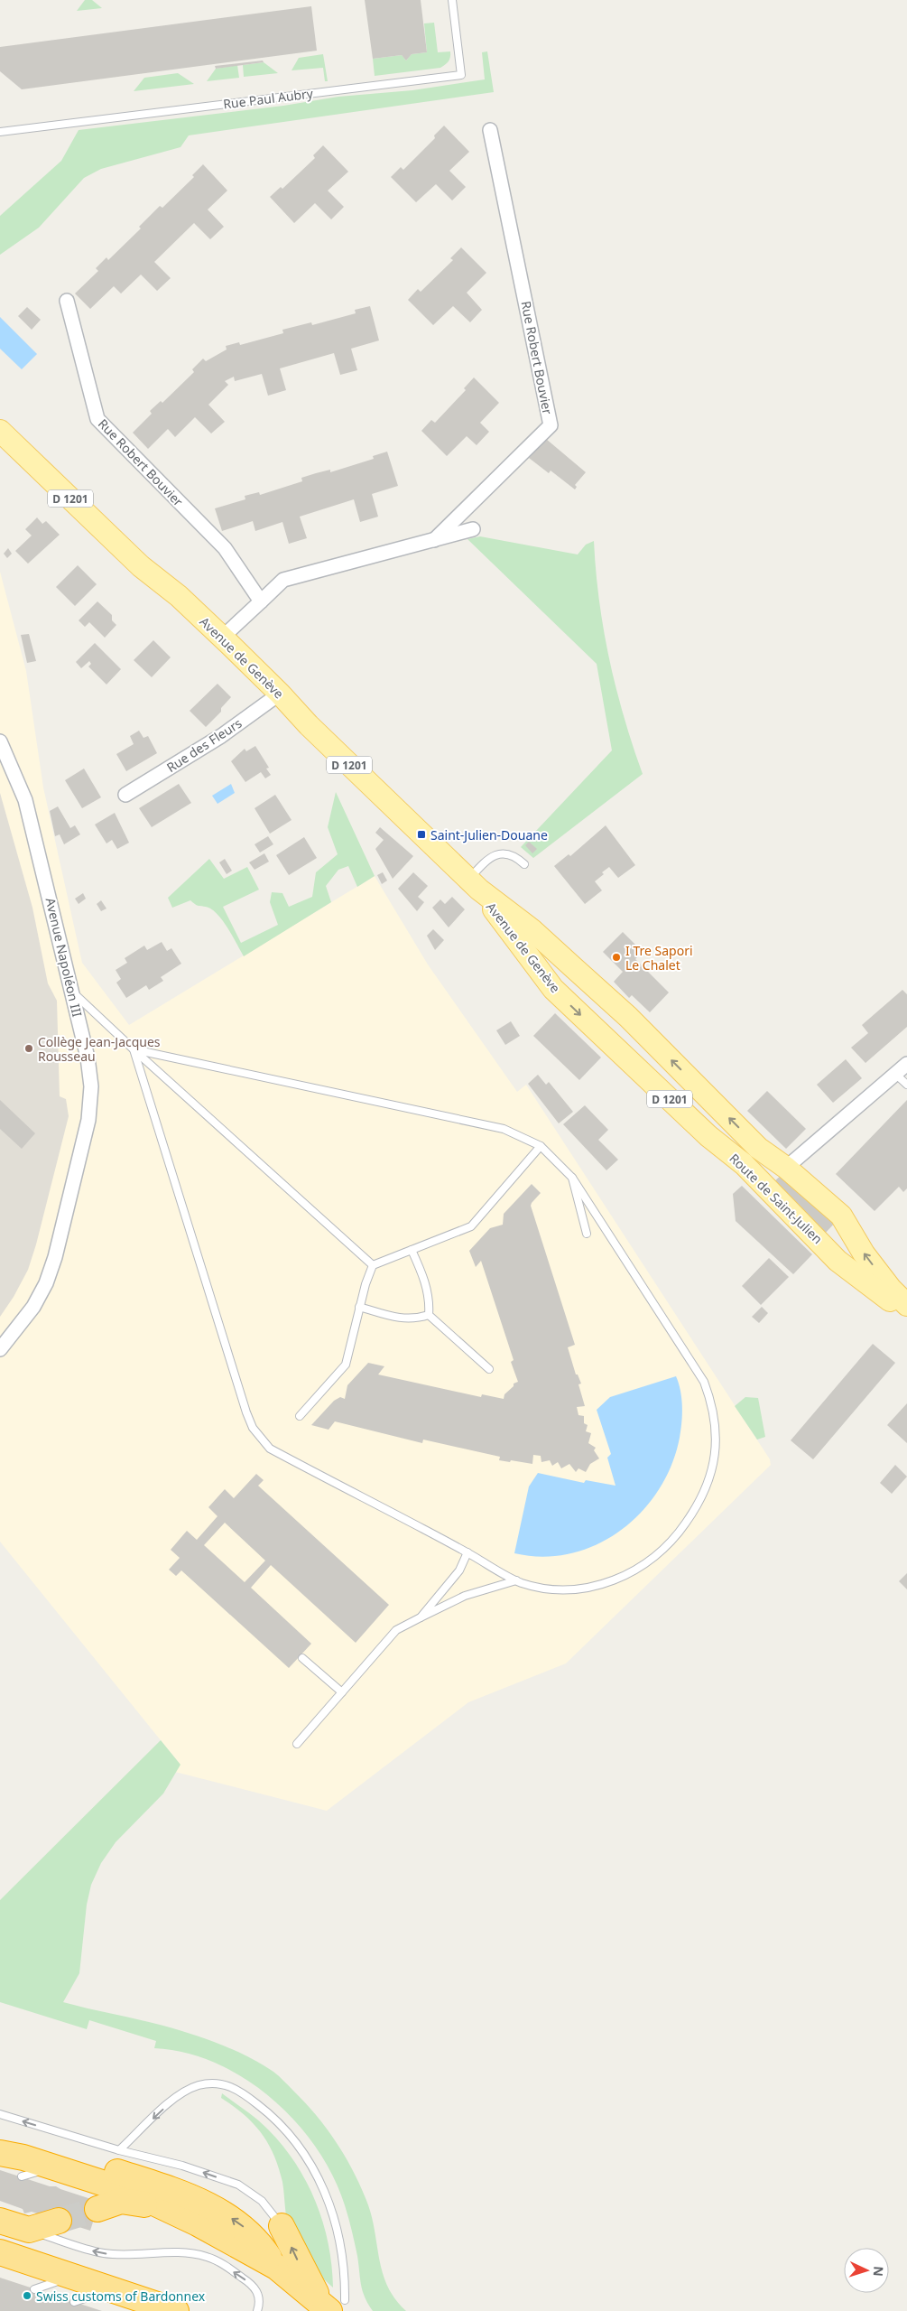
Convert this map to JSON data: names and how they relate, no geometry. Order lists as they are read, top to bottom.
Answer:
{
  "streets": {
    "main road": ["D 1201", "Avenue de Genève", "Route de Saint-Julien"],
    "street": ["Rue Robert Bouvier", "Rue des Fleurs", "Avenue Napoléon III"],
    "lane": ["Rue Paul Aubry"]
  },
  "crossings": [
    ["Rue Robert Bouvier", "Avenue de Genève"],
    ["Avenue de Genève", "Rue des Fleurs"],
    ["Avenue de Genève", "Route de Saint-Julien"]
  ],
  "places": {
    "transit": ["Saint-Julien-Douane"],
    "other": ["I Tre Sapori Le Chalet", "Collège Jean-Jacques Rousseau", "Swiss customs of Bardonnex"]
  },
  "north": "right"
}
